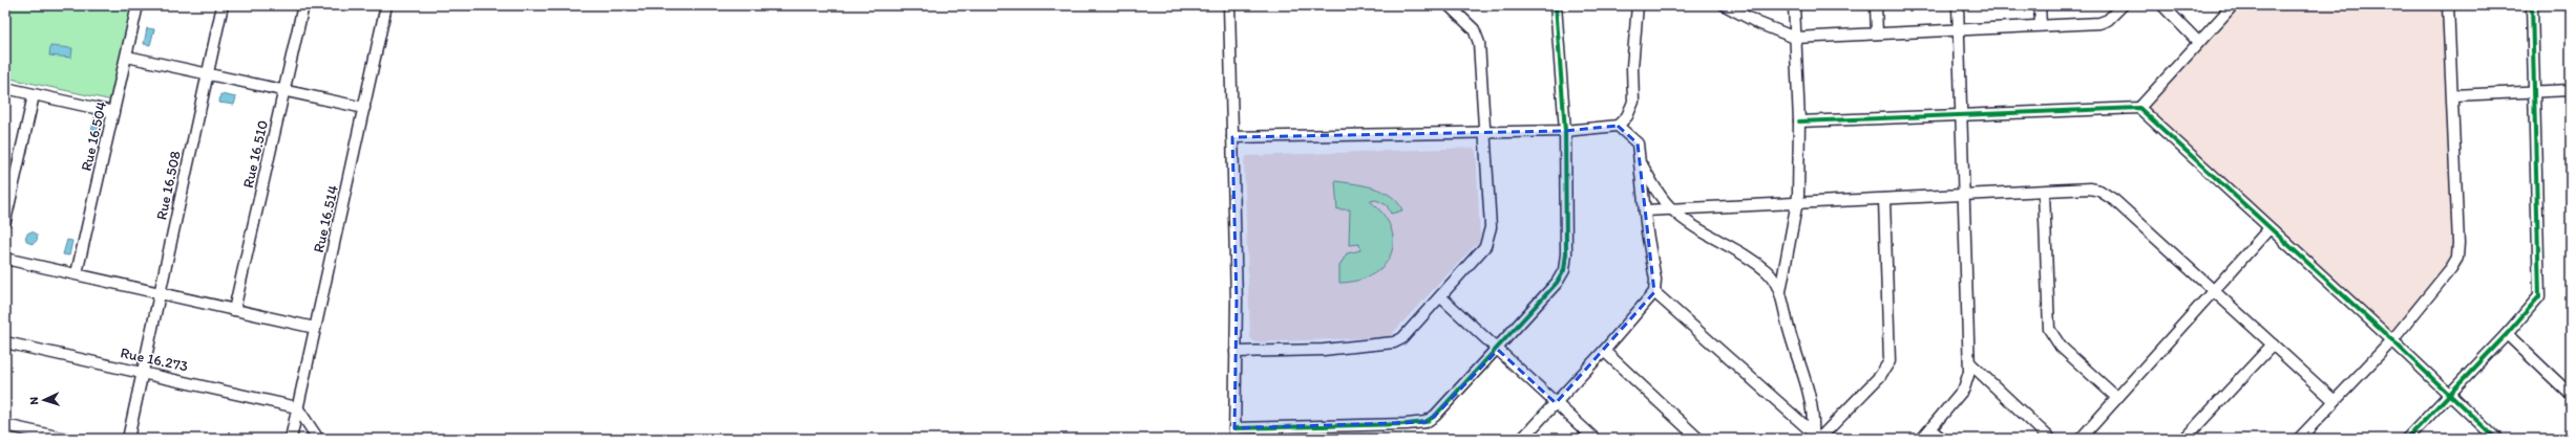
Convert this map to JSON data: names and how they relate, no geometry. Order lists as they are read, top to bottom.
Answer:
{
  "streets": {
    "street": [
      "Rue 16.504",
      "Rue 16.510",
      "Rue 16.508",
      "Rue 16.514",
      "Rue 16.273"
    ]
  },
  "crossings": [
    ["Rue 16.508", "Rue 16.273"],
    ["Rue 16.514", "Rue 16.273"]
  ],
  "north": "left"
}
